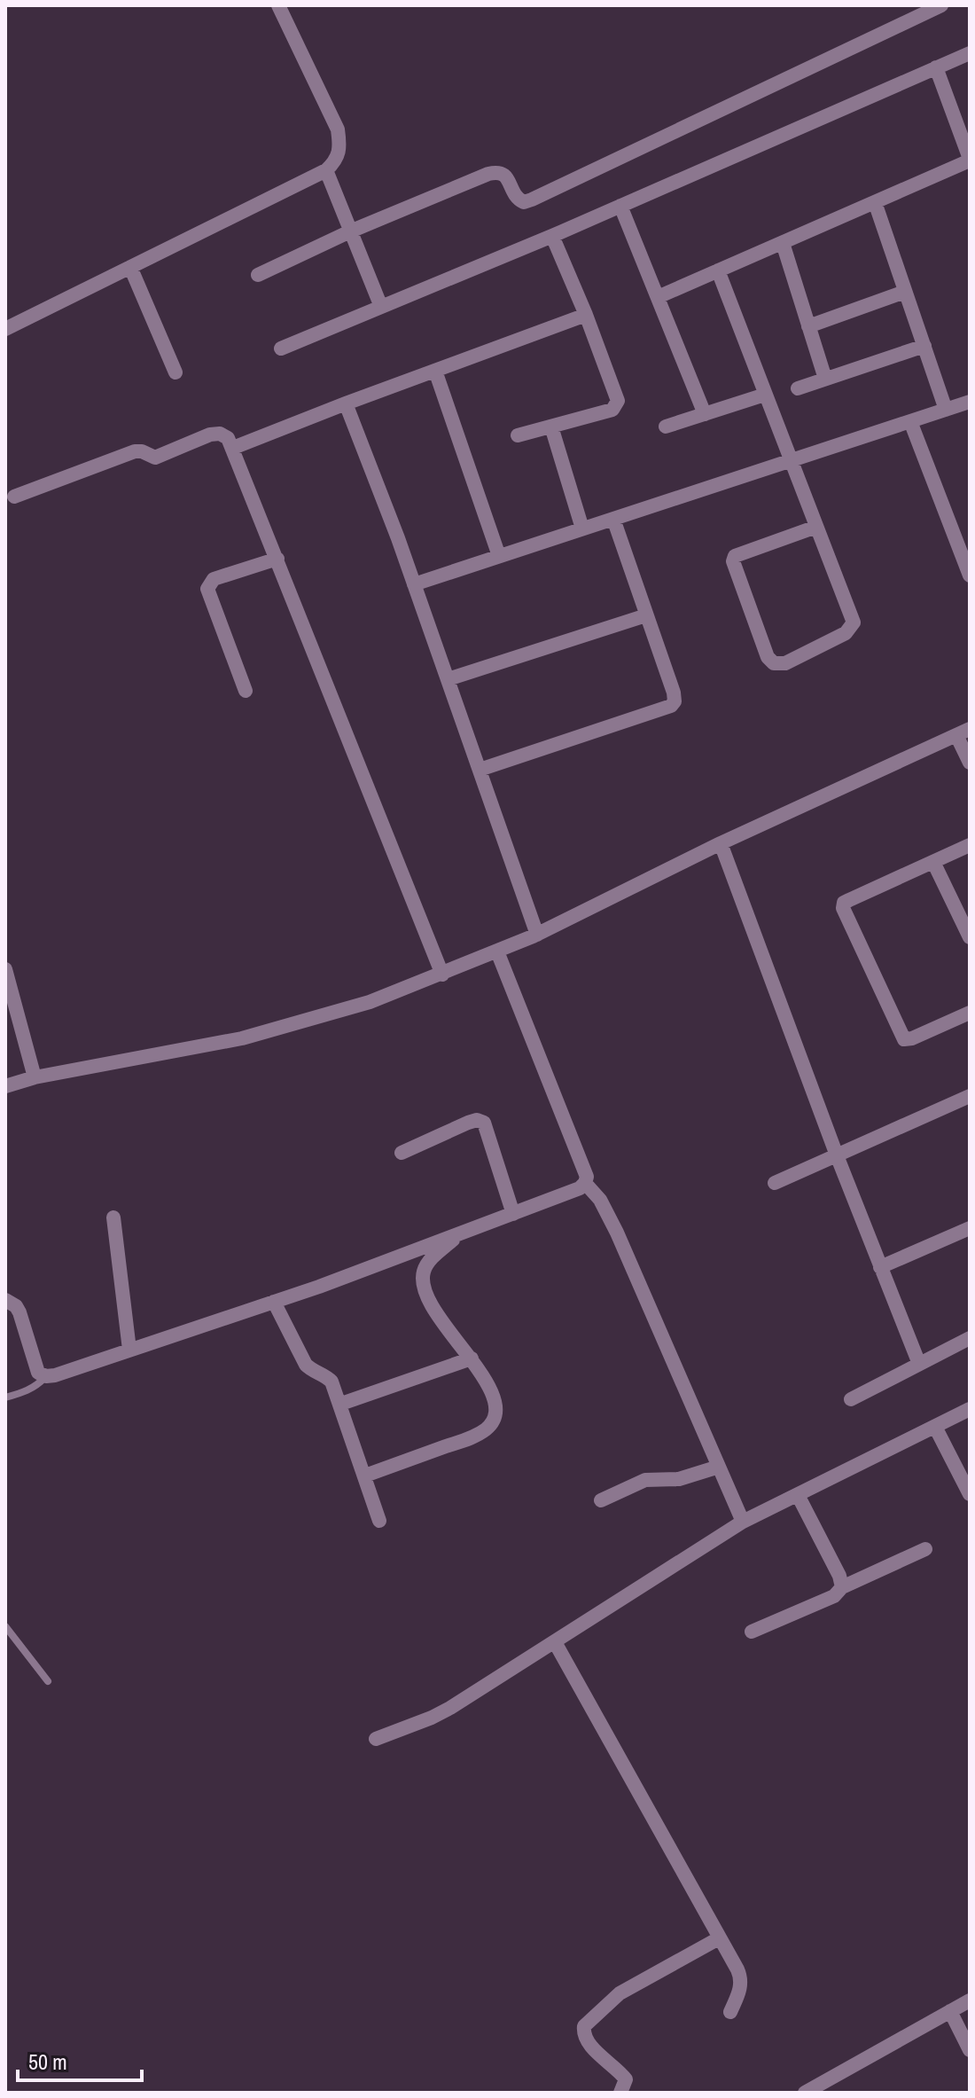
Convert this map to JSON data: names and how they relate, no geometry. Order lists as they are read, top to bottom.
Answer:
{
  "scale_bar": "50 m"
}
